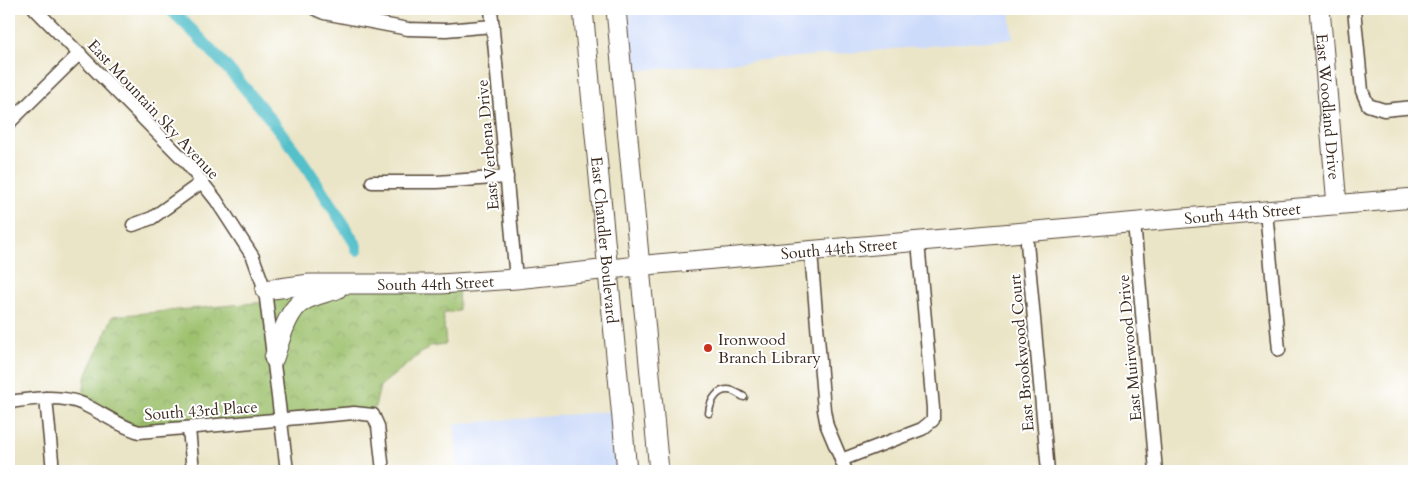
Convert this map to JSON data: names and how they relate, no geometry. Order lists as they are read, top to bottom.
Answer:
{
  "streets": {
    "street": [
      "East Woodland Drive",
      "East Mountain Sky Avenue",
      "East Verbena Drive",
      "South 44th Street",
      "East Chandler Boulevard",
      "East Muirwood Drive",
      "East Brookwood Court",
      "South 43rd Place"
    ]
  },
  "crossings": [
    ["East Woodland Drive", "South 44th Street"],
    ["East Mountain Sky Avenue", "South 44th Street"],
    ["East Mountain Sky Avenue", "South 43rd Place"],
    ["East Verbena Drive", "South 44th Street"],
    ["South 44th Street", "East Chandler Boulevard"],
    ["South 44th Street", "East Muirwood Drive"],
    ["South 44th Street", "East Brookwood Court"]
  ],
  "places": ["Ironwood Branch Library"]
}
